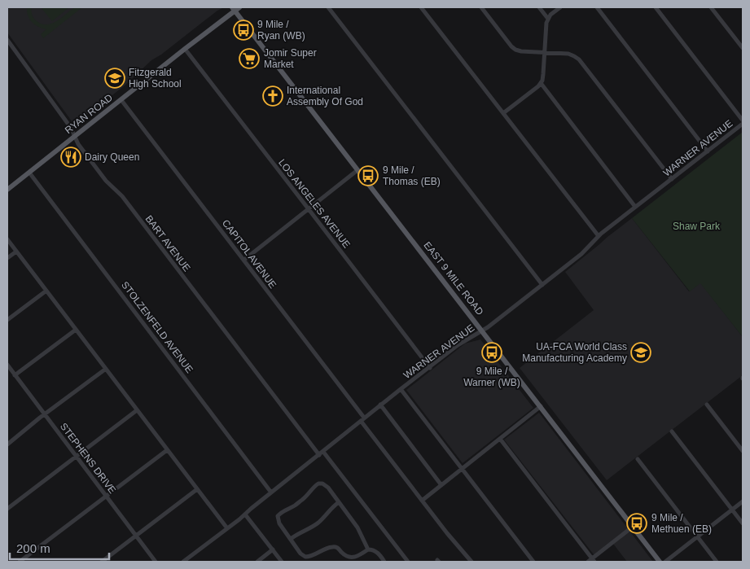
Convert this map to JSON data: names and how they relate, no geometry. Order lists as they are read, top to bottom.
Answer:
{
  "streets": {
    "main road": ["RYAN ROAD", "EAST 9 MILE ROAD"],
    "street": [
      "WARNER AVENUE",
      "LOS ANGELES AVENUE",
      "BART AVENUE",
      "CAPITOL AVENUE",
      "STOLZENFELD AVENUE",
      "STEPHENS DRIVE"
    ]
  },
  "crossings": [
    ["RYAN ROAD", "LOS ANGELES AVENUE"],
    ["RYAN ROAD", "BART AVENUE"],
    ["RYAN ROAD", "CAPITOL AVENUE"],
    ["RYAN ROAD", "EAST 9 MILE ROAD"],
    ["RYAN ROAD", "STOLZENFELD AVENUE"],
    ["WARNER AVENUE", "LOS ANGELES AVENUE"],
    ["WARNER AVENUE", "BART AVENUE"],
    ["WARNER AVENUE", "CAPITOL AVENUE"],
    ["WARNER AVENUE", "EAST 9 MILE ROAD"],
    ["WARNER AVENUE", "STOLZENFELD AVENUE"]
  ],
  "parks": ["Shaw Park"],
  "places": {
    "bus stop": [
      "9 Mile / Ryan (WB)",
      "9 Mile / Thomas (EB)",
      "9 Mile / Warner (WB)",
      "9 Mile / Methuen (EB)"
    ],
    "supermarket": ["Jomir Super Market"],
    "school or university": ["Fitzgerald High School", "UA-FCA World Class Manufacturing Academy"],
    "church": ["International Assembly Of God"],
    "restaurant": ["Dairy Queen"]
  },
  "scale_bar": "200 m"
}
